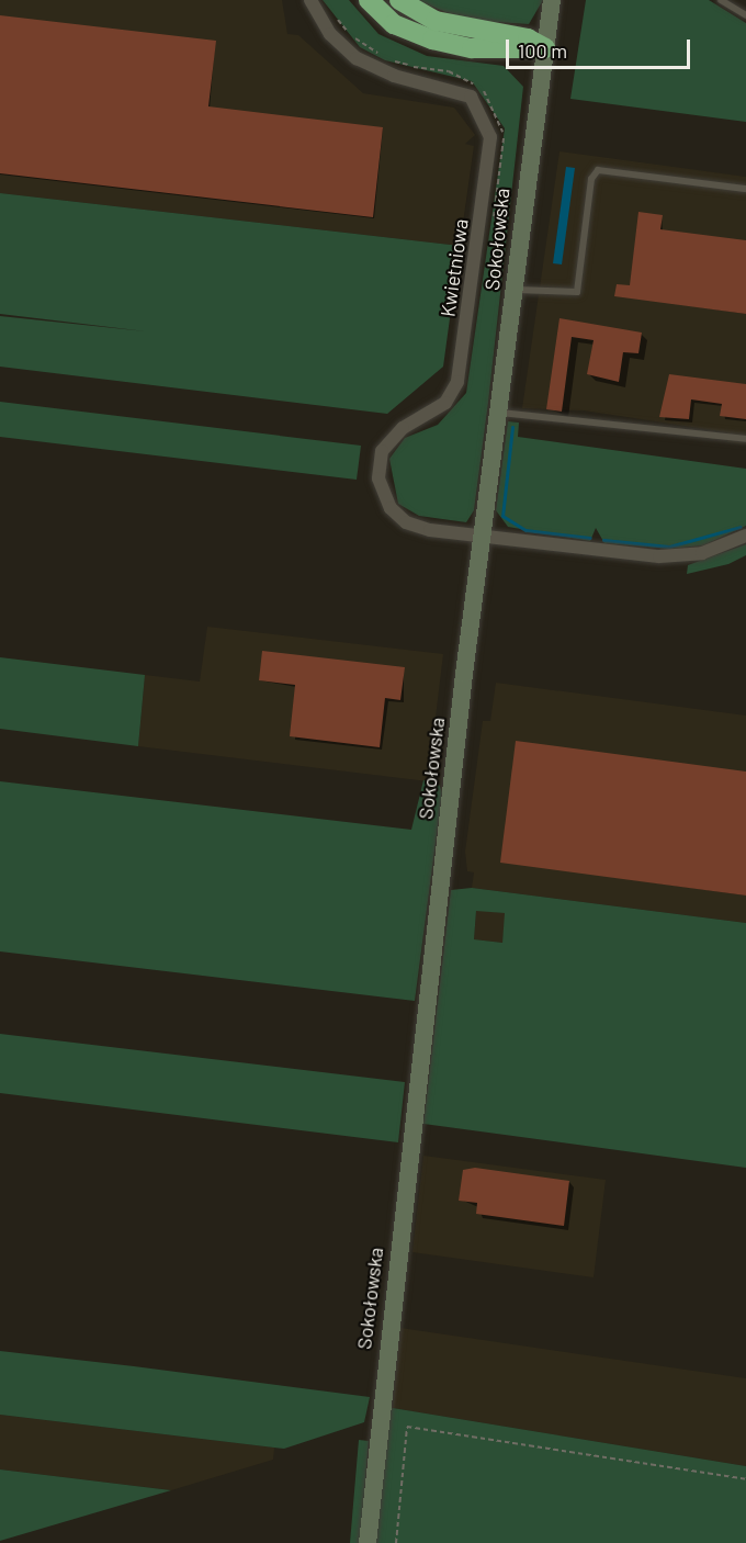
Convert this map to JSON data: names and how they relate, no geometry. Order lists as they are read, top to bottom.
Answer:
{
  "streets": {
    "street": ["Sokołowska", "Kwietniowa"]
  },
  "crossings": [
    ["Sokołowska", "Kwietniowa"]
  ],
  "scale_bar": "100 m"
}
